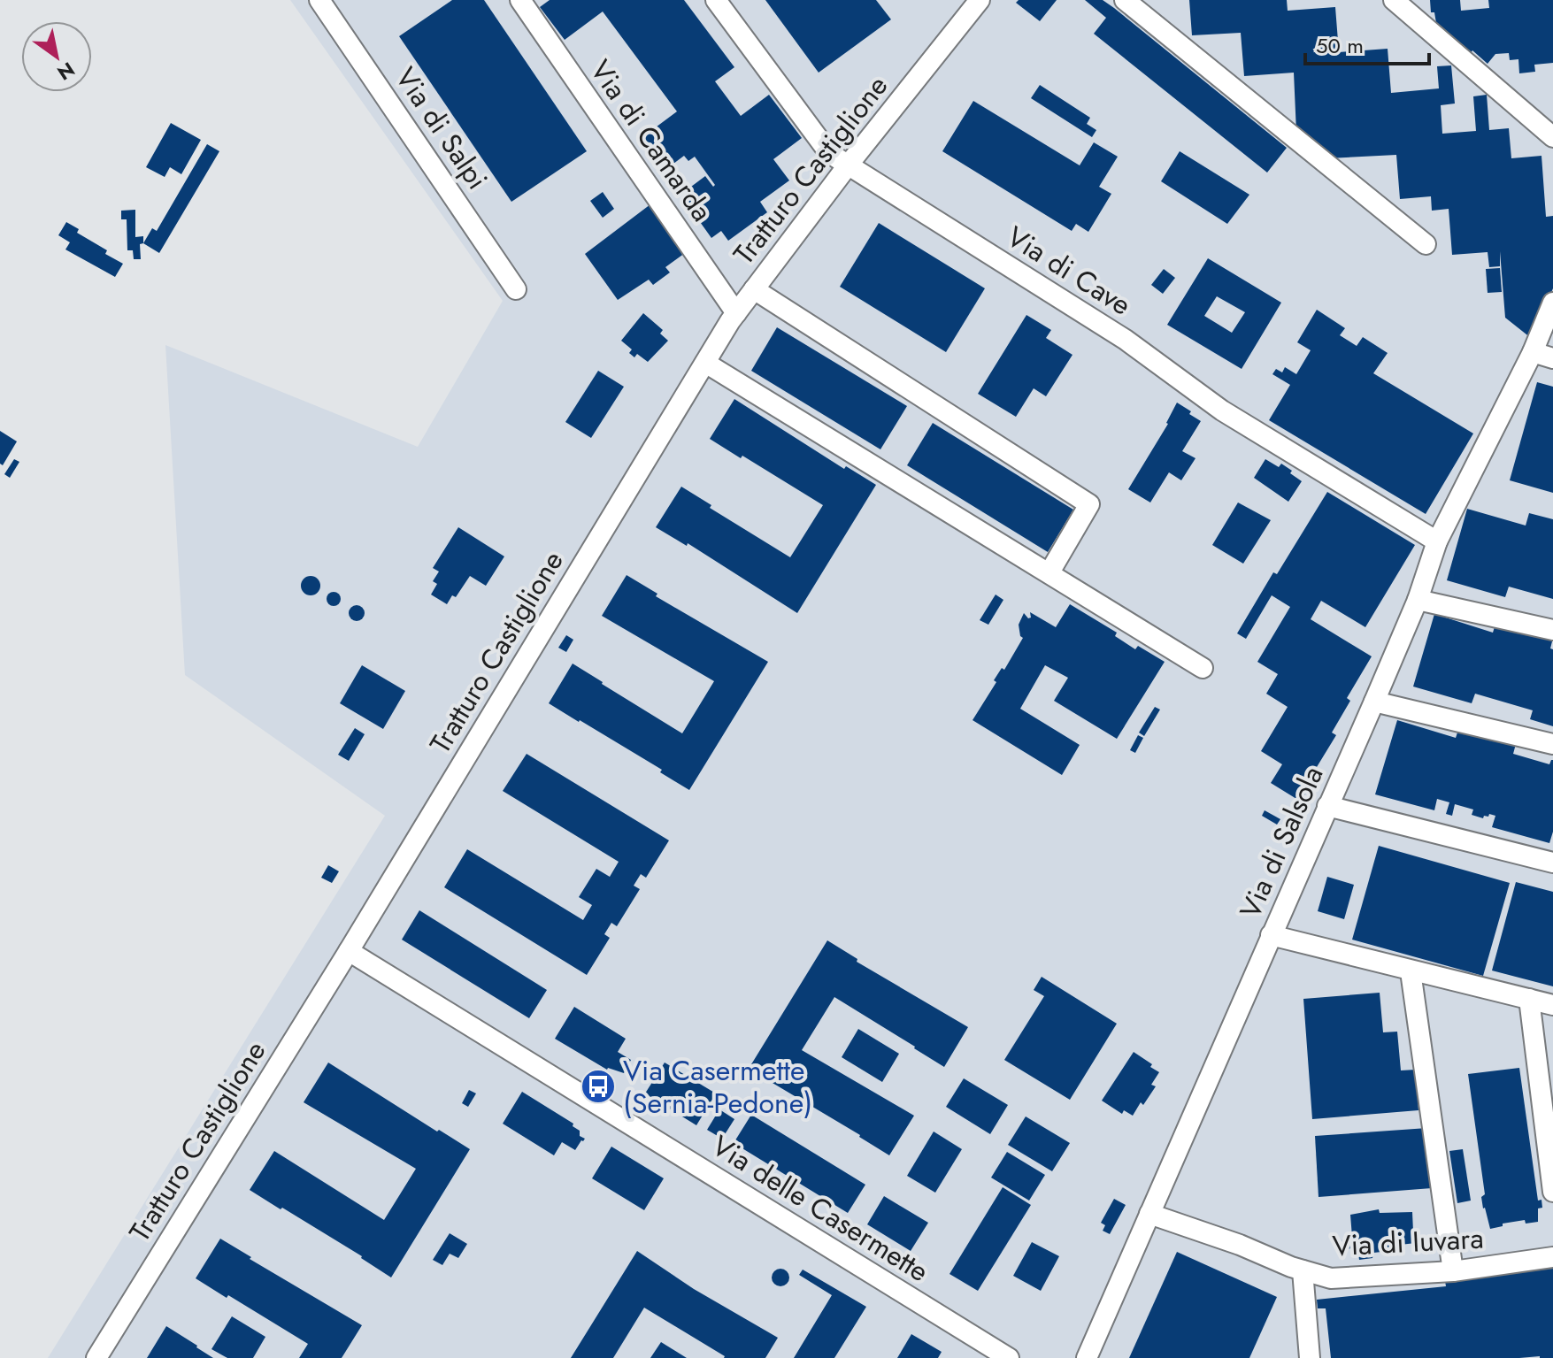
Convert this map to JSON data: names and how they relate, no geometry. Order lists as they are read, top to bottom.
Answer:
{
  "streets": {
    "street": [
      "Via di Salpi",
      "Via di Camarda",
      "Tratturo Castiglione",
      "Via di Cave",
      "Via di Salsola",
      "Via delle Casermette",
      "Via di Iuvara"
    ]
  },
  "crossings": [
    ["Via di Camarda", "Tratturo Castiglione"],
    ["Tratturo Castiglione", "Via di Cave"],
    ["Tratturo Castiglione", "Via delle Casermette"],
    ["Via di Cave", "Via di Salsola"],
    ["Via di Salsola", "Via di Iuvara"]
  ],
  "places": {
    "bus stop": ["Via Casermette (Sernia-Pedone)"]
  },
  "scale_bar": "50 m",
  "north": "bottom right"
}
